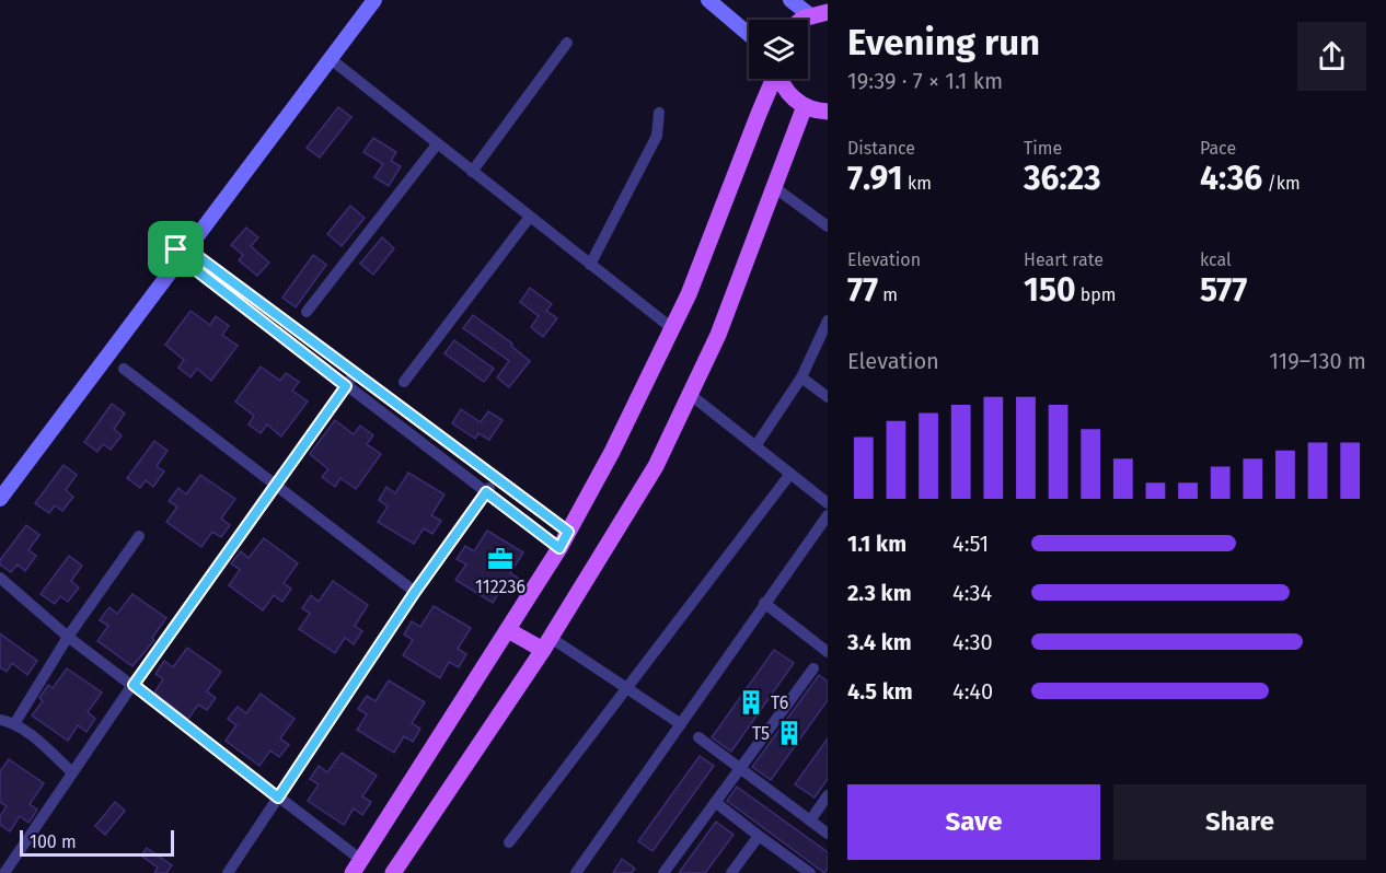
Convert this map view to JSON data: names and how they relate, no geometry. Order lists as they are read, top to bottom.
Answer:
{
  "places": {
    "office": ["112236"],
    "building": ["T6", "T5"]
  },
  "scale_bar": "100 m",
  "page": {
    "heading": ["Evening run", "19:39 · 7 × 1.1 km"],
    "stats": [
      ["Distance", "7.91 km"],
      ["Time", "36:23"],
      ["Pace", "4:36 /km"],
      ["Elevation", "77 m"],
      ["Heart rate", "150 bpm"],
      ["kcal", "577"]
    ],
    "chart": ["Elevation", "119–130 m"],
    "list": [
      {
        "name": "1.1 km",
        "note": "4:51"
      },
      {
        "name": "2.3 km",
        "note": "4:34"
      },
      {
        "name": "3.4 km",
        "note": "4:30"
      },
      {
        "name": "4.5 km",
        "note": "4:40"
      }
    ],
    "buttons": ["Save", "Share"],
    "scale": "100 m"
  }
}
